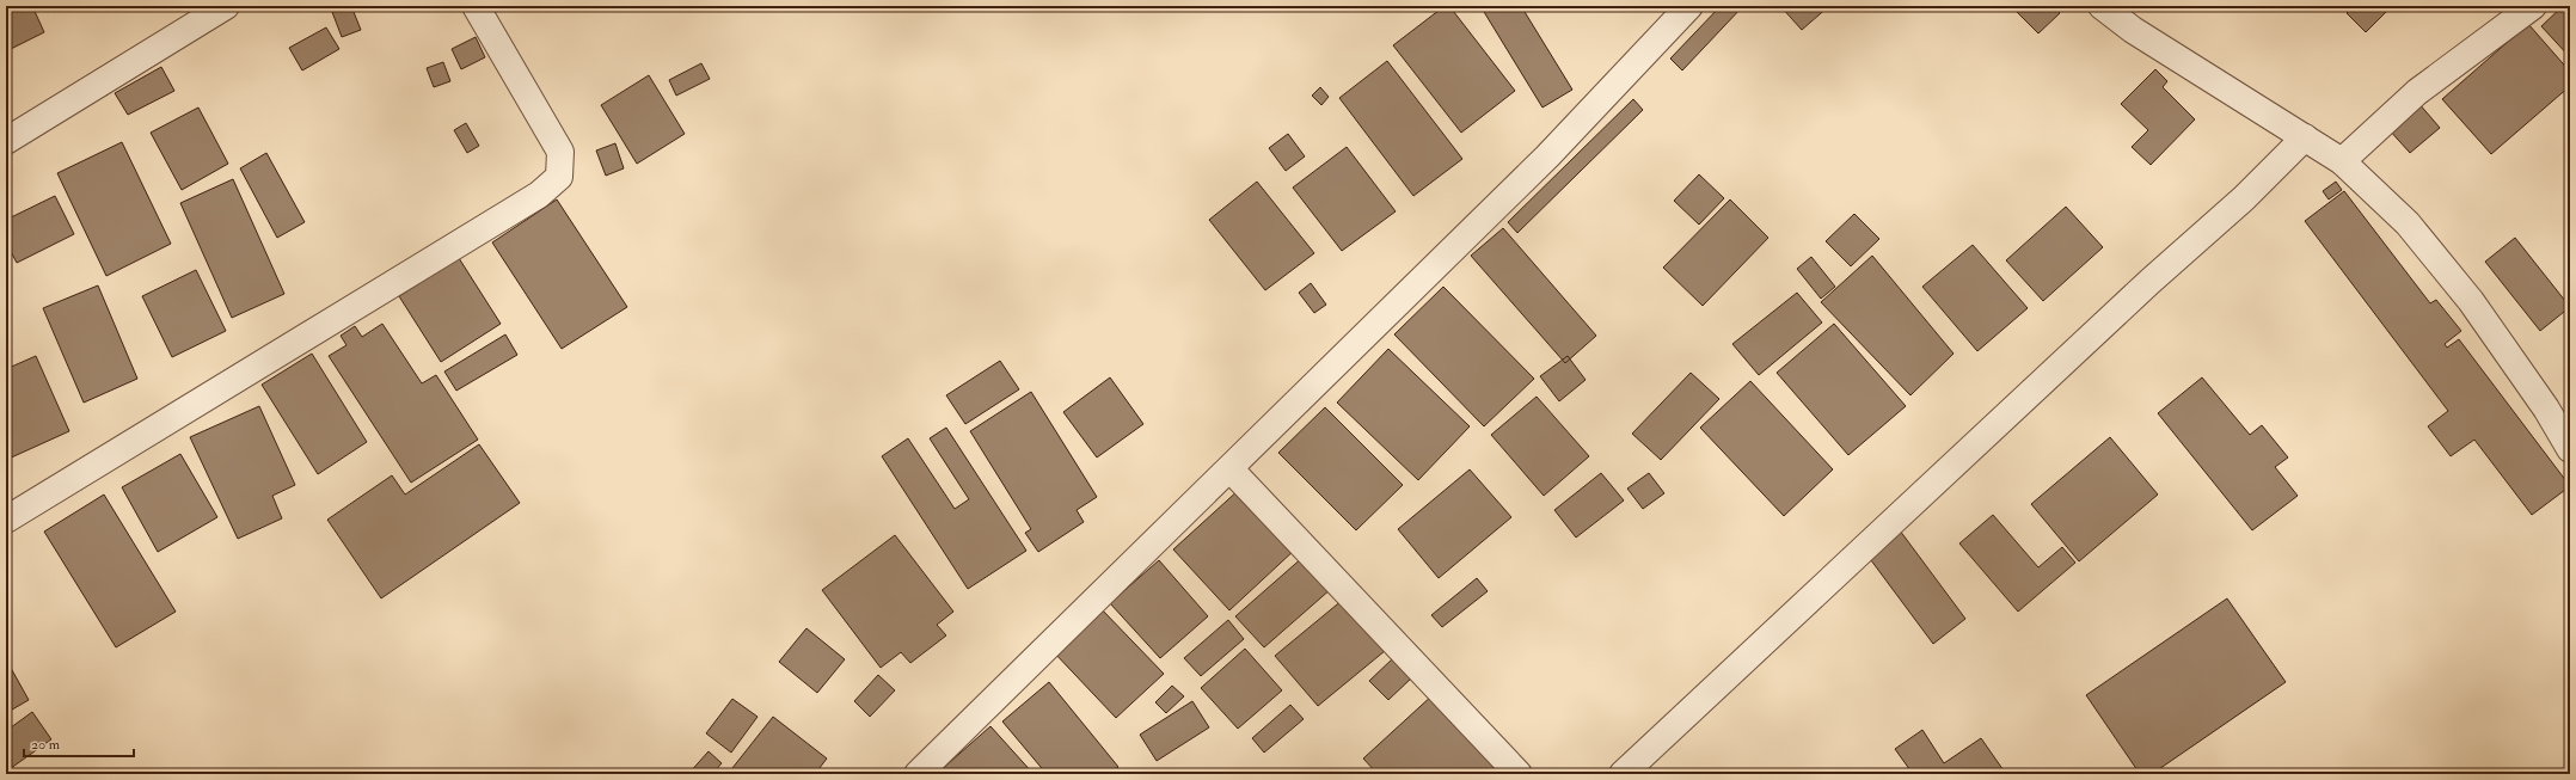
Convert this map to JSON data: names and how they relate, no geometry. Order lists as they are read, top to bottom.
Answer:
{
  "scale_bar": "20 m"
}
